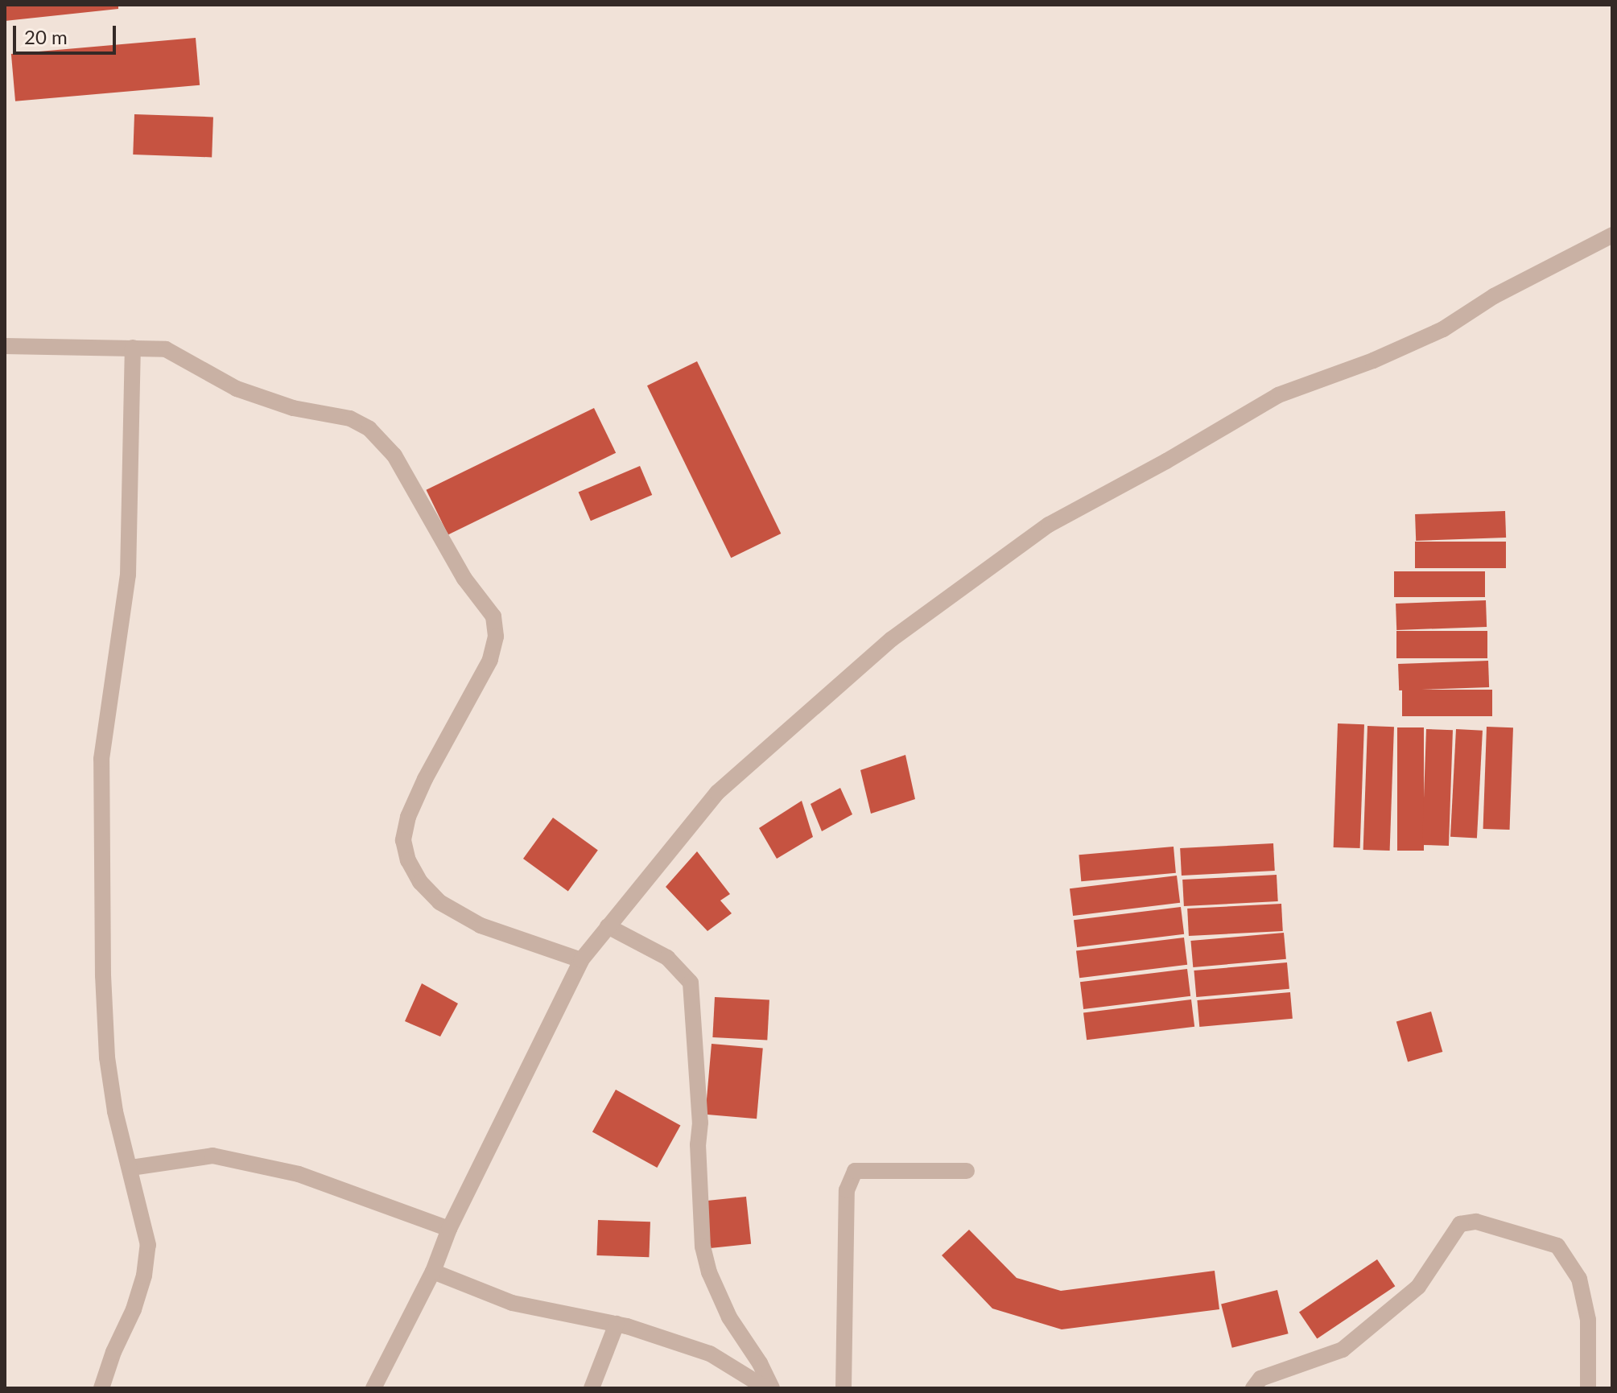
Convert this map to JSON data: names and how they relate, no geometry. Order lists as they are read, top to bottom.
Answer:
{
  "scale_bar": "20 m"
}
